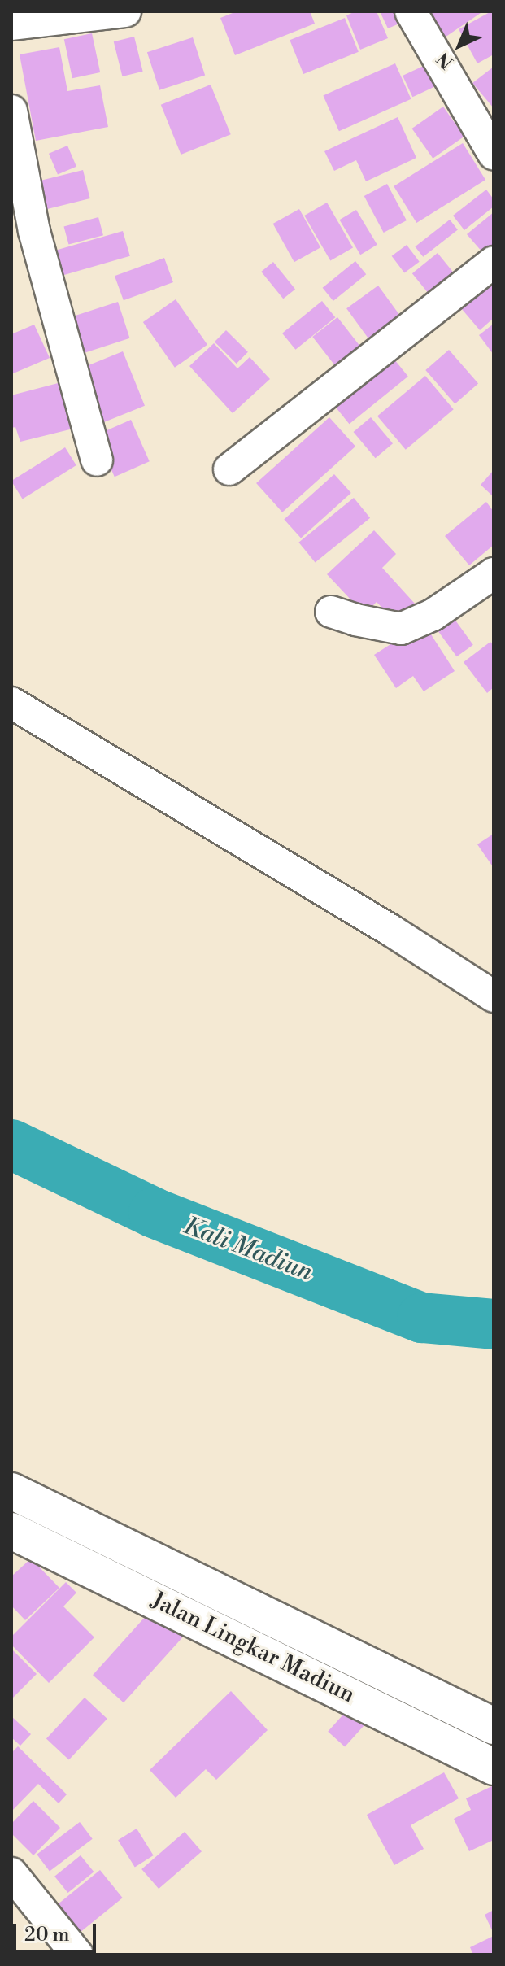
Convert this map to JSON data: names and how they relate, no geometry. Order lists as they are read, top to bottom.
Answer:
{
  "streets": {
    "main road": ["Jalan Lingkar Madiun"]
  },
  "water": ["Kali Madiun"],
  "scale_bar": "20 m",
  "north": "bottom left"
}
